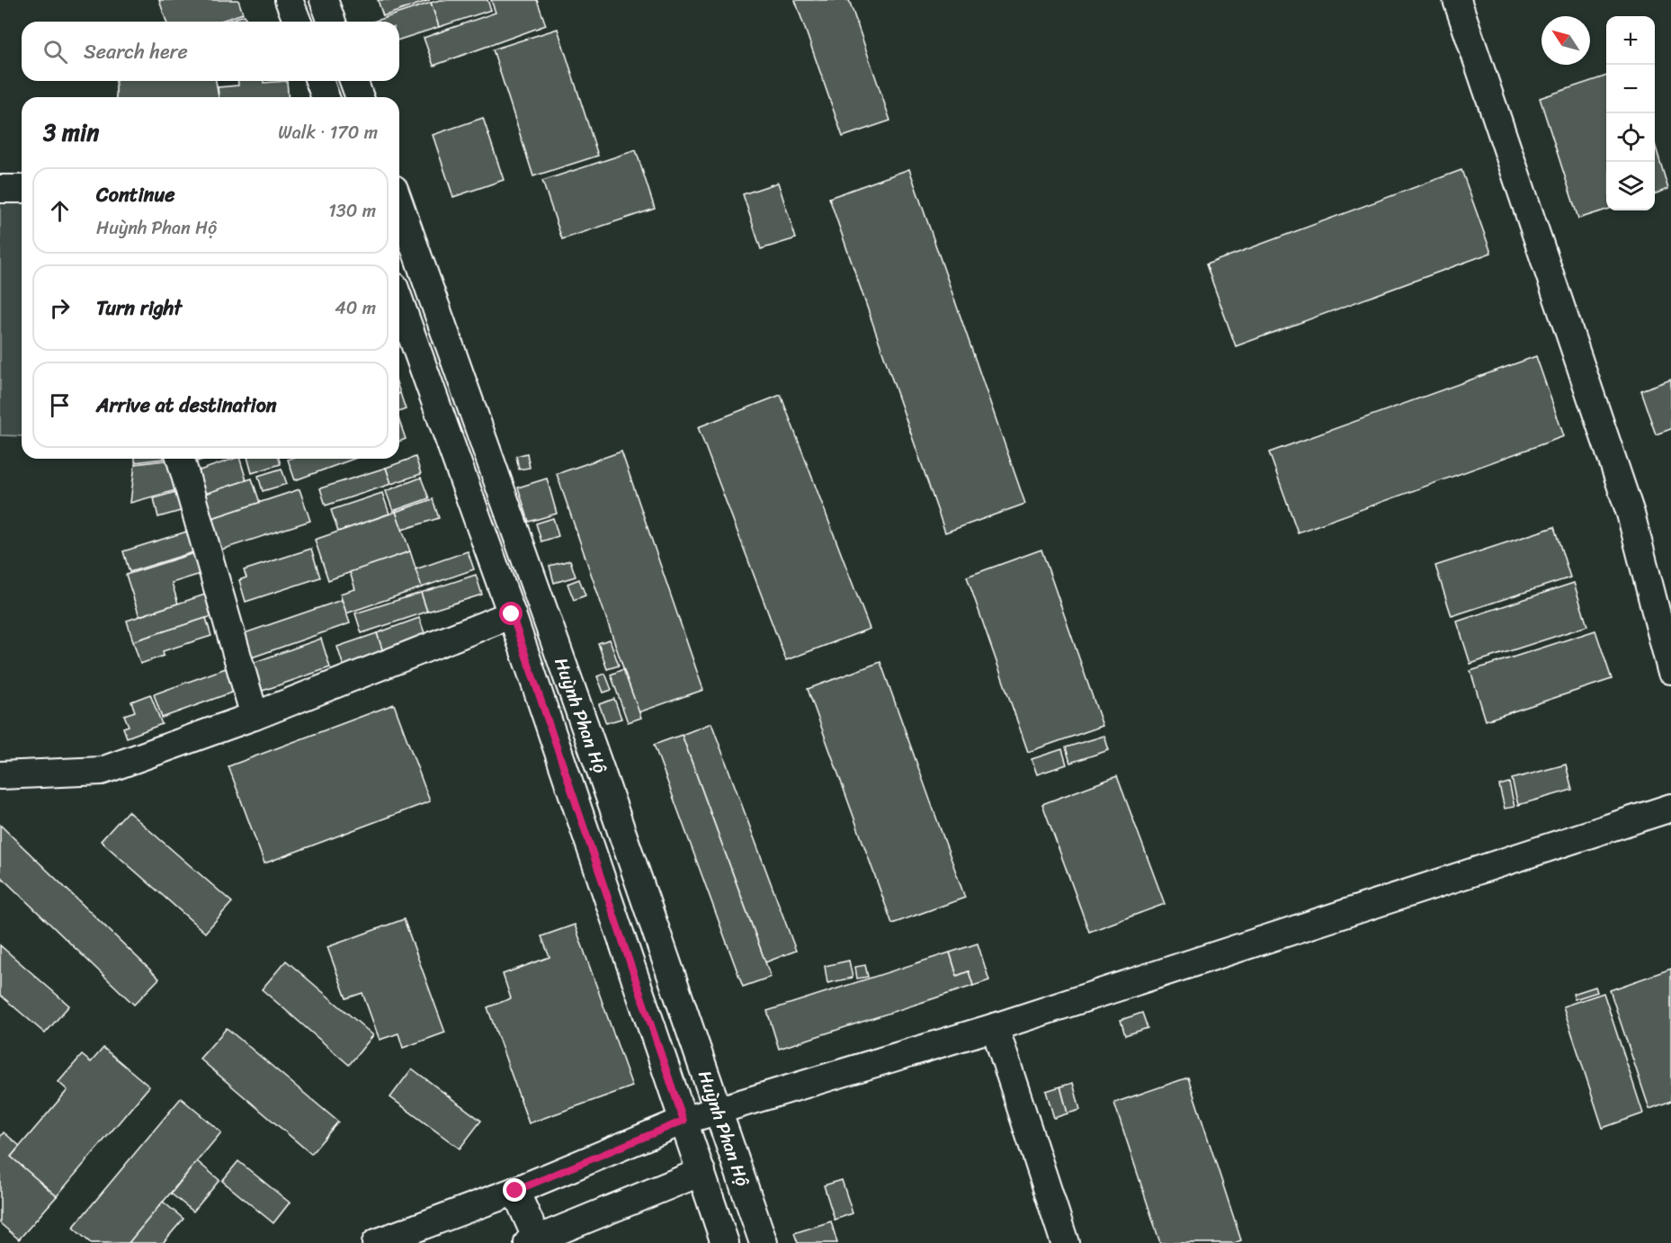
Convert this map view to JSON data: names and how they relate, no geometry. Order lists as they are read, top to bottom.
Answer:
{
  "streets": {
    "street": ["Huỳnh Phan Hộ"]
  },
  "north": "top left",
  "page": {
    "map_buttons": ["+", "−"],
    "search": "Search here",
    "heading": ["3 min", "Walk · 170 m"],
    "list": [
      ["Continue", "Huỳnh Phan Hộ", "130 m"],
      ["Turn right", "40 m"],
      "Arrive at destination"
    ]
  }
}
